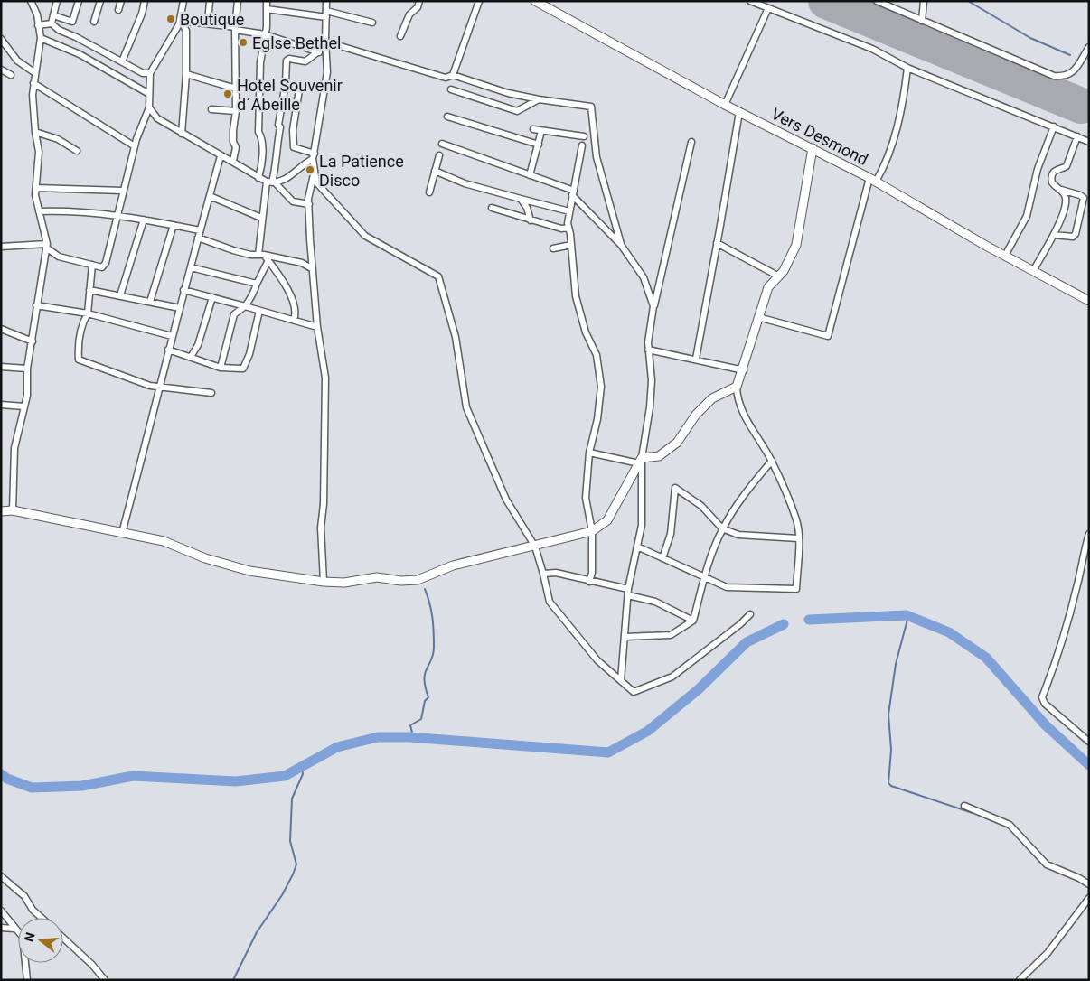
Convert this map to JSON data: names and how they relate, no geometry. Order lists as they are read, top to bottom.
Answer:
{
  "streets": {
    "street": ["Vers Desmond"]
  },
  "places": [
    "Boutique",
    "Eglse Bethel",
    "Hotel Souvenir d´Abeille",
    "La Patience Disco"
  ],
  "north": "left"
}
